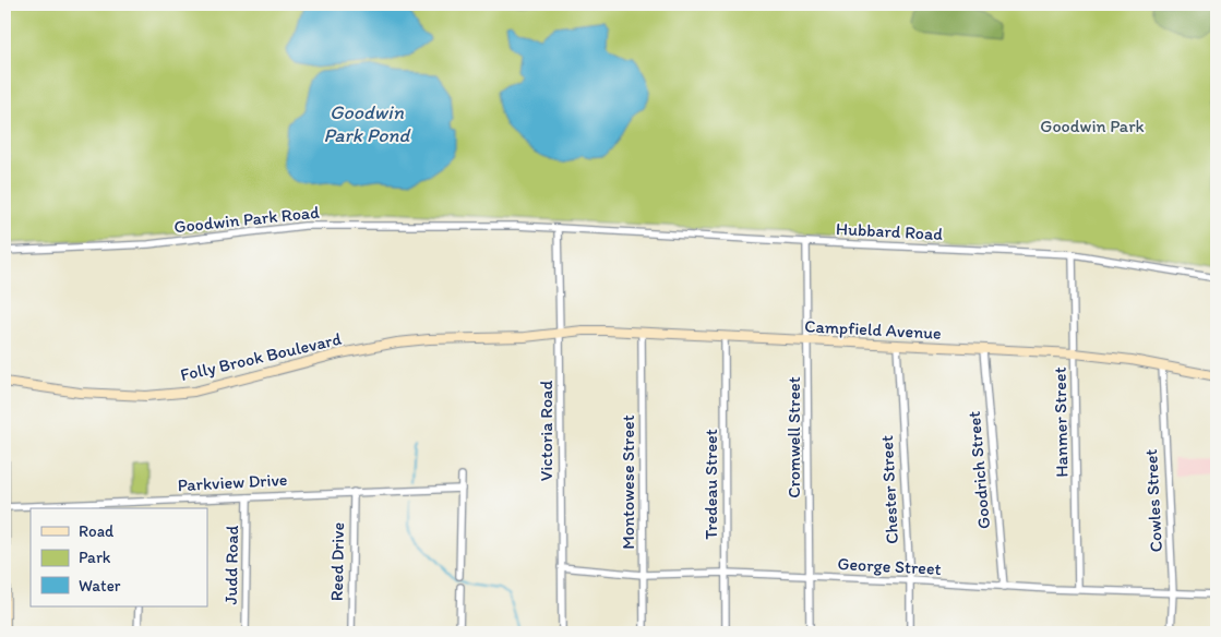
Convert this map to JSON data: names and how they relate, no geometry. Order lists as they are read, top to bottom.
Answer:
{
  "streets": {
    "street": [
      "Goodwin Park Road",
      "Hubbard Road",
      "Campfield Avenue",
      "Folly Brook Boulevard",
      "Hanmer Street",
      "Victoria Road",
      "Cromwell Street",
      "Goodrich Street",
      "Parkview Drive",
      "Montowese Street",
      "Tredeau Street",
      "Chester Street",
      "Cowles Street",
      "Reed Drive",
      "Judd Road",
      "George Street"
    ]
  },
  "crossings": [
    ["Goodwin Park Road", "Hubbard Road"],
    ["Goodwin Park Road", "Victoria Road"],
    ["Hubbard Road", "Hanmer Street"],
    ["Hubbard Road", "Victoria Road"],
    ["Hubbard Road", "Cromwell Street"],
    ["Campfield Avenue", "Folly Brook Boulevard"],
    ["Campfield Avenue", "Hanmer Street"],
    ["Campfield Avenue", "Victoria Road"],
    ["Campfield Avenue", "Cromwell Street"],
    ["Campfield Avenue", "Goodrich Street"],
    ["Campfield Avenue", "Montowese Street"],
    ["Campfield Avenue", "Tredeau Street"],
    ["Campfield Avenue", "Chester Street"],
    ["Campfield Avenue", "Cowles Street"],
    ["Hanmer Street", "George Street"],
    ["Victoria Road", "George Street"],
    ["Cromwell Street", "George Street"],
    ["Goodrich Street", "George Street"],
    ["Parkview Drive", "Reed Drive"],
    ["Parkview Drive", "Judd Road"],
    ["Montowese Street", "George Street"],
    ["Tredeau Street", "George Street"],
    ["Chester Street", "George Street"],
    ["Cowles Street", "George Street"]
  ],
  "water": ["Goodwin Park Pond"],
  "parks": ["Goodwin Park"],
  "legend": ["Road", "Park", "Water"]
}
